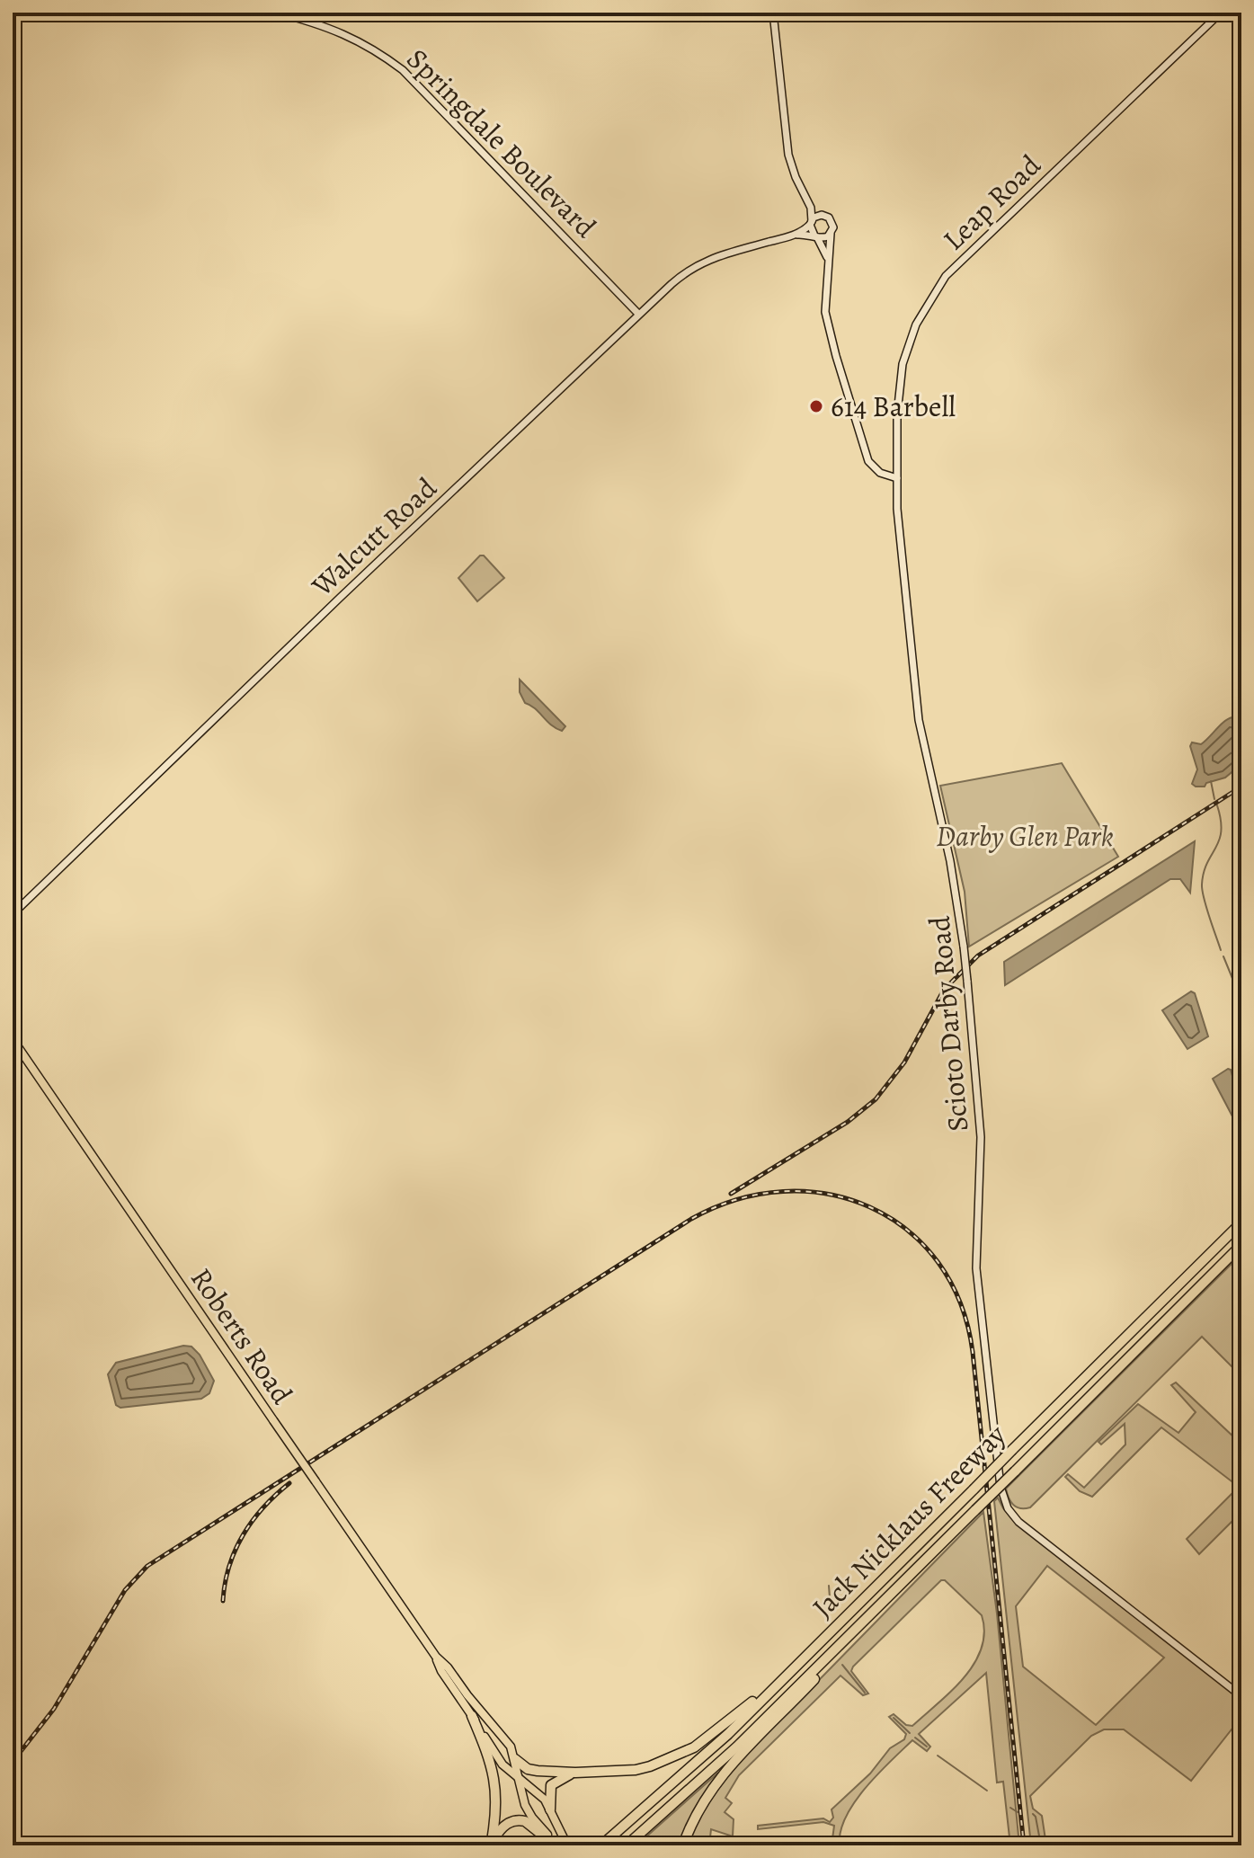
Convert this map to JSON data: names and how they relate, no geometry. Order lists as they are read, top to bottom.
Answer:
{
  "streets": {
    "highway": ["Jack Nicklaus Freeway"],
    "main road": ["Roberts Road"],
    "street": [
      "Springdale Boulevard",
      "Leap Road",
      "Walcutt Road",
      "Scioto Darby Road"
    ]
  },
  "crossings": [
    ["Springdale Boulevard", "Walcutt Road"],
    ["Leap Road", "Scioto Darby Road"]
  ],
  "parks": ["Darby Glen Park"],
  "places": ["614 Barbell"]
}
